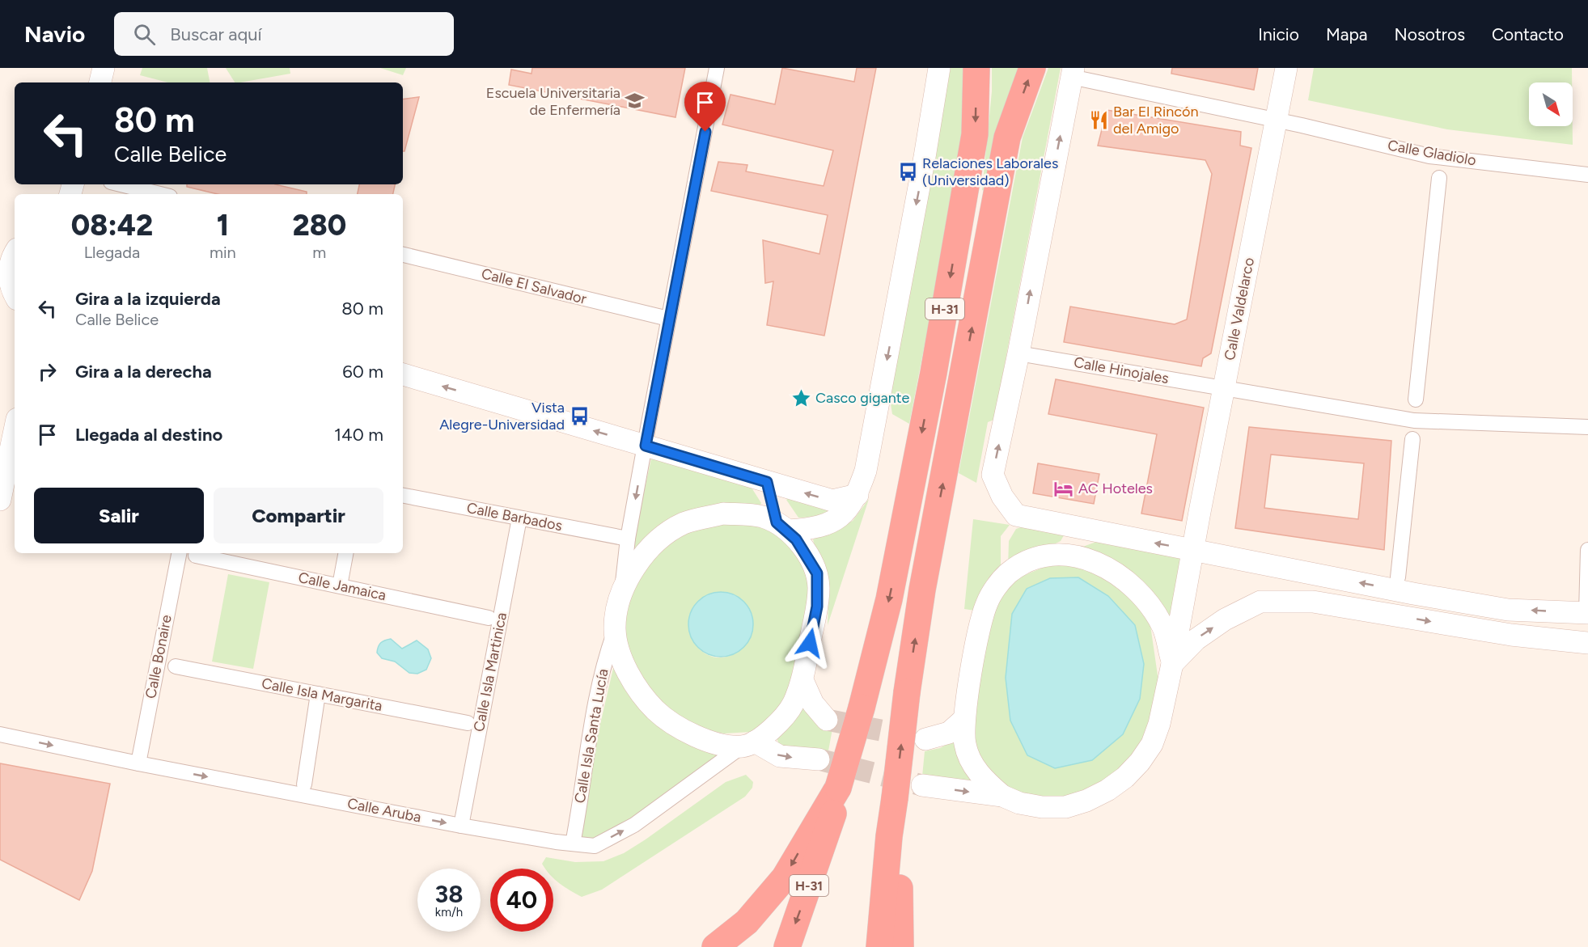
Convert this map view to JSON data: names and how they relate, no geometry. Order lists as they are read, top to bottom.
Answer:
{
  "streets": {
    "highway": ["H-31"],
    "street": [
      "Calle Gladiolo",
      "Calle El Salvador",
      "Calle Valdelarco",
      "Calle Hinojales",
      "Calle Barbados",
      "Calle Jamaica",
      "Calle Bonaire",
      "Calle Isla Martinica",
      "Calle Isla Margarita",
      "Calle Isla Santa Lucía",
      "Calle Aruba"
    ]
  },
  "crossings": [
    ["Calle Gladiolo", "Calle Valdelarco"],
    ["Calle Valdelarco", "Calle Hinojales"],
    ["Calle Barbados", "Calle Isla Martinica"],
    ["Calle Bonaire", "Calle Aruba"],
    ["Calle Isla Martinica", "Calle Aruba"],
    ["Calle Isla Santa Lucía", "Calle Aruba"]
  ],
  "one_way": ["Calle Aruba"],
  "places": {
    "school or university": ["Escuela Universitaria de Enfermería"],
    "restaurant": ["Bar El Rincón del Amigo"],
    "bus stop": ["Relaciones Laborales (Universidad)", "Vista Alegre-Universidad"],
    "place": ["Casco gigante"],
    "hotel": ["AC Hoteles"]
  },
  "north": "bottom right",
  "page": {
    "header": "Navio",
    "search": "Buscar aquí",
    "nav": [
      "Inicio",
      "Mapa",
      "Nosotros",
      "Contacto"
    ],
    "turn": ["80 m", "Calle Belice"],
    "eta": [
      "08:42",
      "Llegada",
      "1",
      "min",
      "280",
      "m"
    ],
    "list": [
      {
        "name": "Gira a la izquierda",
        "note": "Calle Belice",
        "value": "80 m"
      },
      {
        "name": "Gira a la derecha",
        "value": "60 m"
      },
      {
        "name": "Llegada al destino",
        "value": "140 m"
      }
    ],
    "buttons": ["Salir", "Compartir"],
    "speed": "38 km/h",
    "limit": "40"
  }
}
